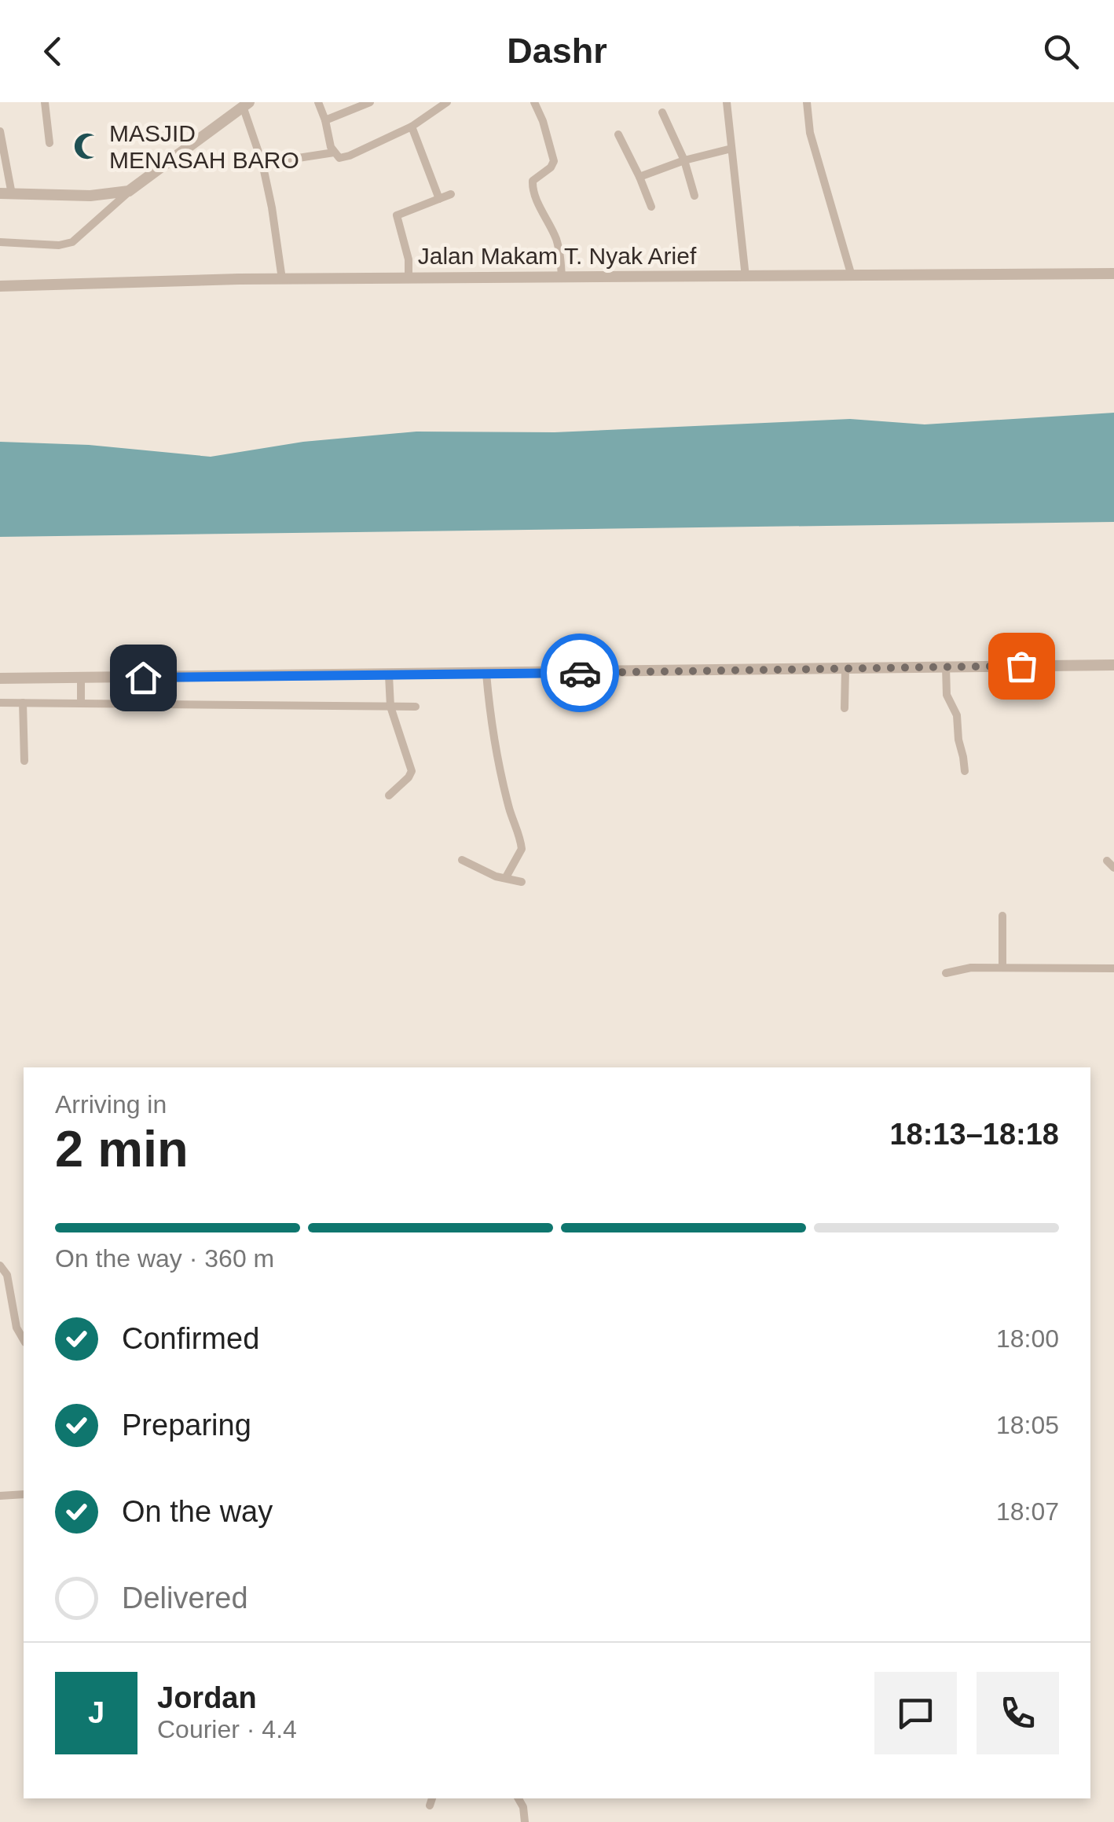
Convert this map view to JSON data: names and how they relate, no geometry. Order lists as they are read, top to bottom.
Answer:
{
  "streets": {
    "street": ["Jalan Makam T. Nyak Arief"]
  },
  "places": {
    "mosque": ["MASJID MENASAH BARO"]
  },
  "page": {
    "header": "Dashr",
    "heading": ["2 min", "Arriving in", "18:13–18:18"],
    "panel": ["Jordan", "Courier · 4.4"],
    "bar": "On the way · 360 m",
    "list": [
      ["Confirmed", "18:00"],
      ["Preparing", "18:05"],
      ["On the way", "18:07"],
      "Delivered"
    ],
    "round": "J"
  }
}
